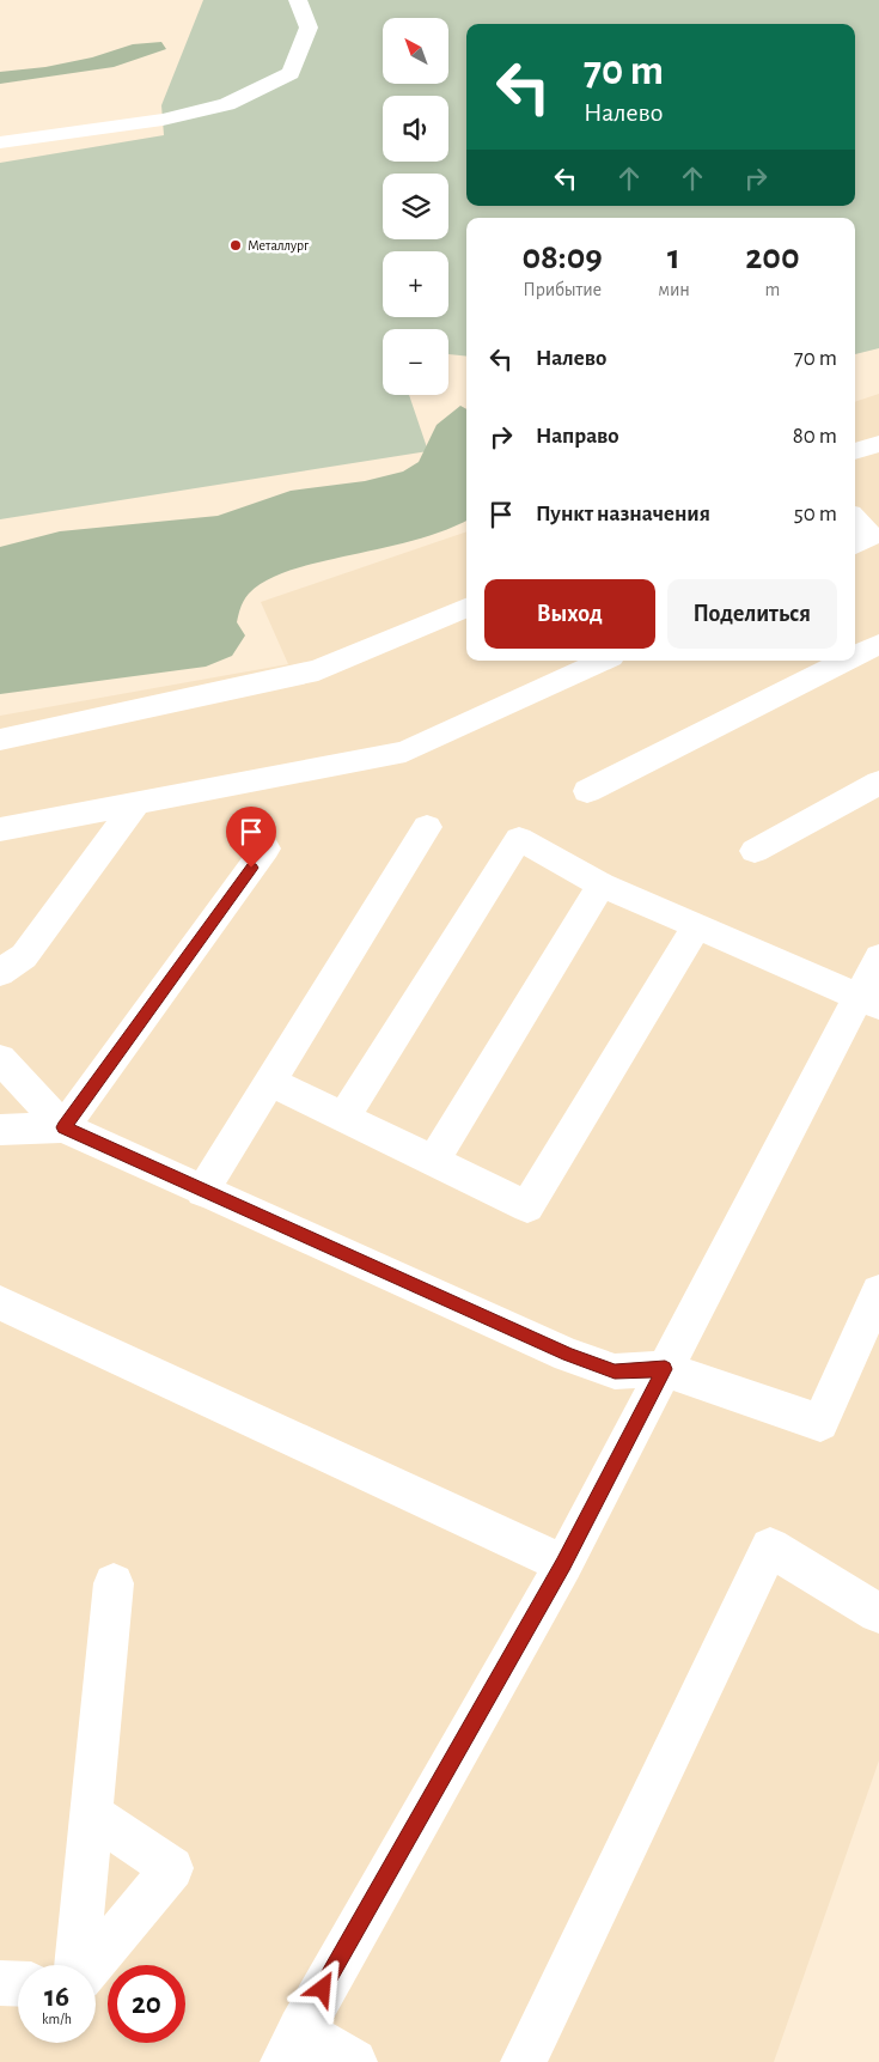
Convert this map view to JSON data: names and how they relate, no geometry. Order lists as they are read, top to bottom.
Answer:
{
  "places": ["Металлург"],
  "north": "top left",
  "page": {
    "map_buttons": ["+", "−"],
    "turn": ["70 m", "Налево"],
    "eta": [
      "08:09",
      "Прибытие",
      "1",
      "мин",
      "200",
      "m"
    ],
    "list": [
      {
        "name": "Налево",
        "value": "70 m"
      },
      {
        "name": "Направо",
        "value": "80 m"
      },
      {
        "name": "Пункт назначения",
        "value": "50 m"
      }
    ],
    "buttons": ["Выход", "Поделиться"],
    "speed": "16 km/h",
    "limit": "20"
  }
}
